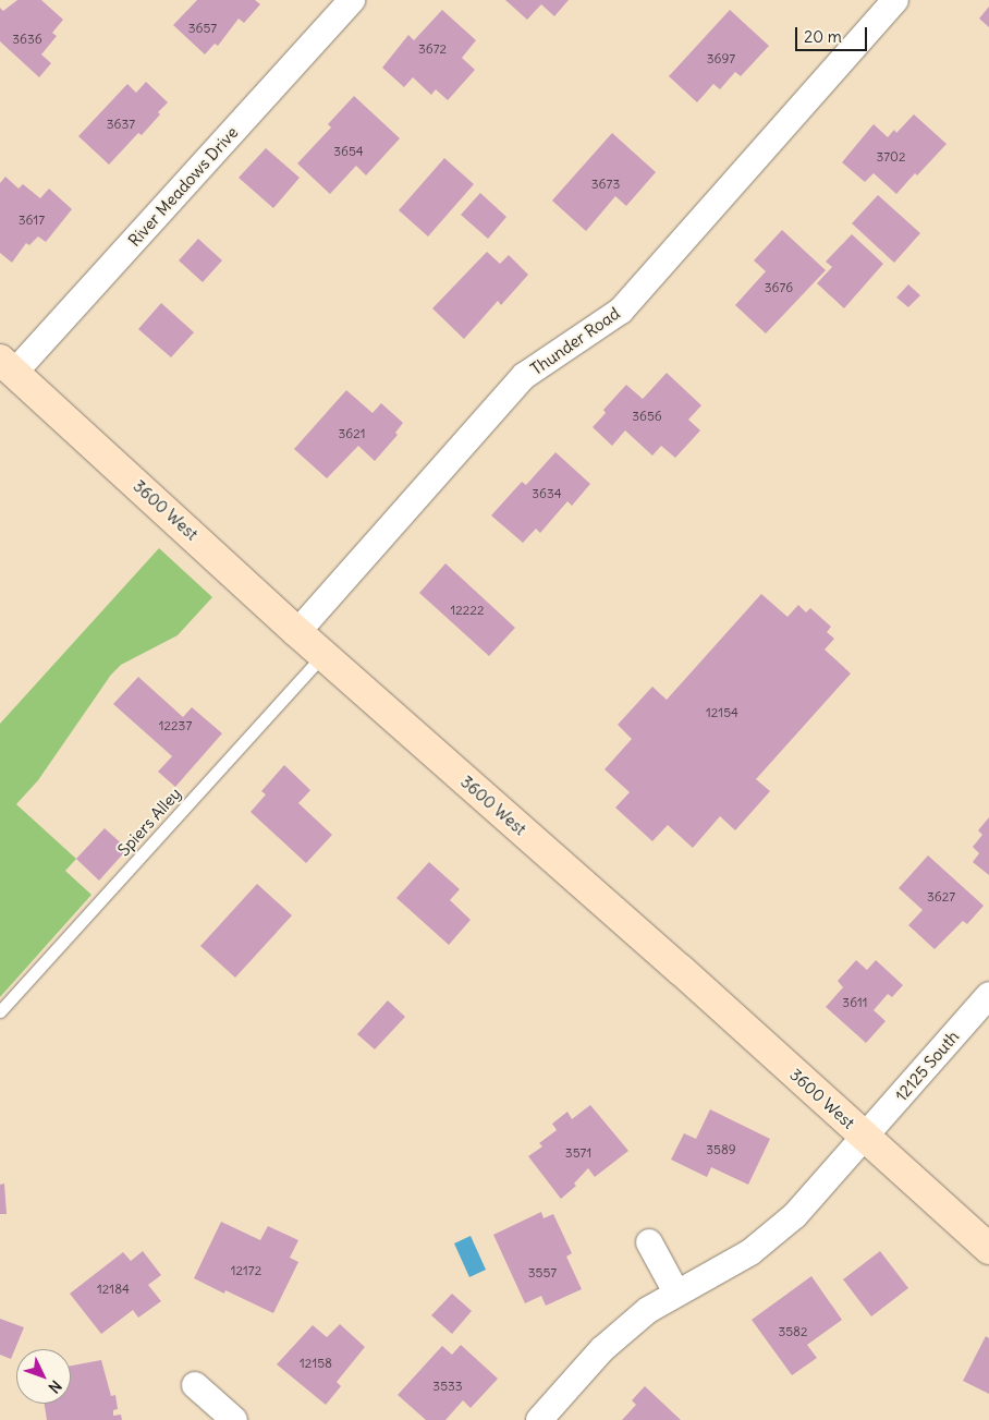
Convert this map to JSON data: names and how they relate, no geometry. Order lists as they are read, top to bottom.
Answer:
{
  "streets": {
    "main road": ["3600 West"],
    "street": ["River Meadows Drive", "Thunder Road", "12125 South"],
    "lane": ["Spiers Alley"]
  },
  "crossings": [
    ["River Meadows Drive", "3600 West"],
    ["Thunder Road", "3600 West"],
    ["3600 West", "Spiers Alley"],
    ["3600 West", "12125 South"]
  ],
  "house_numbers": [
    "3657",
    "3636",
    "3672",
    "3697",
    "3637",
    "3654",
    "3702",
    "3673",
    "3617",
    "3676",
    "3656",
    "3621",
    "3634",
    "12222",
    "12154",
    "12237",
    "3627",
    "3611",
    "3589",
    "3571",
    "12172",
    "3557",
    "12184",
    "3582",
    "12158",
    "3533"
  ],
  "scale_bar": "20 m",
  "north": "bottom right"
}
